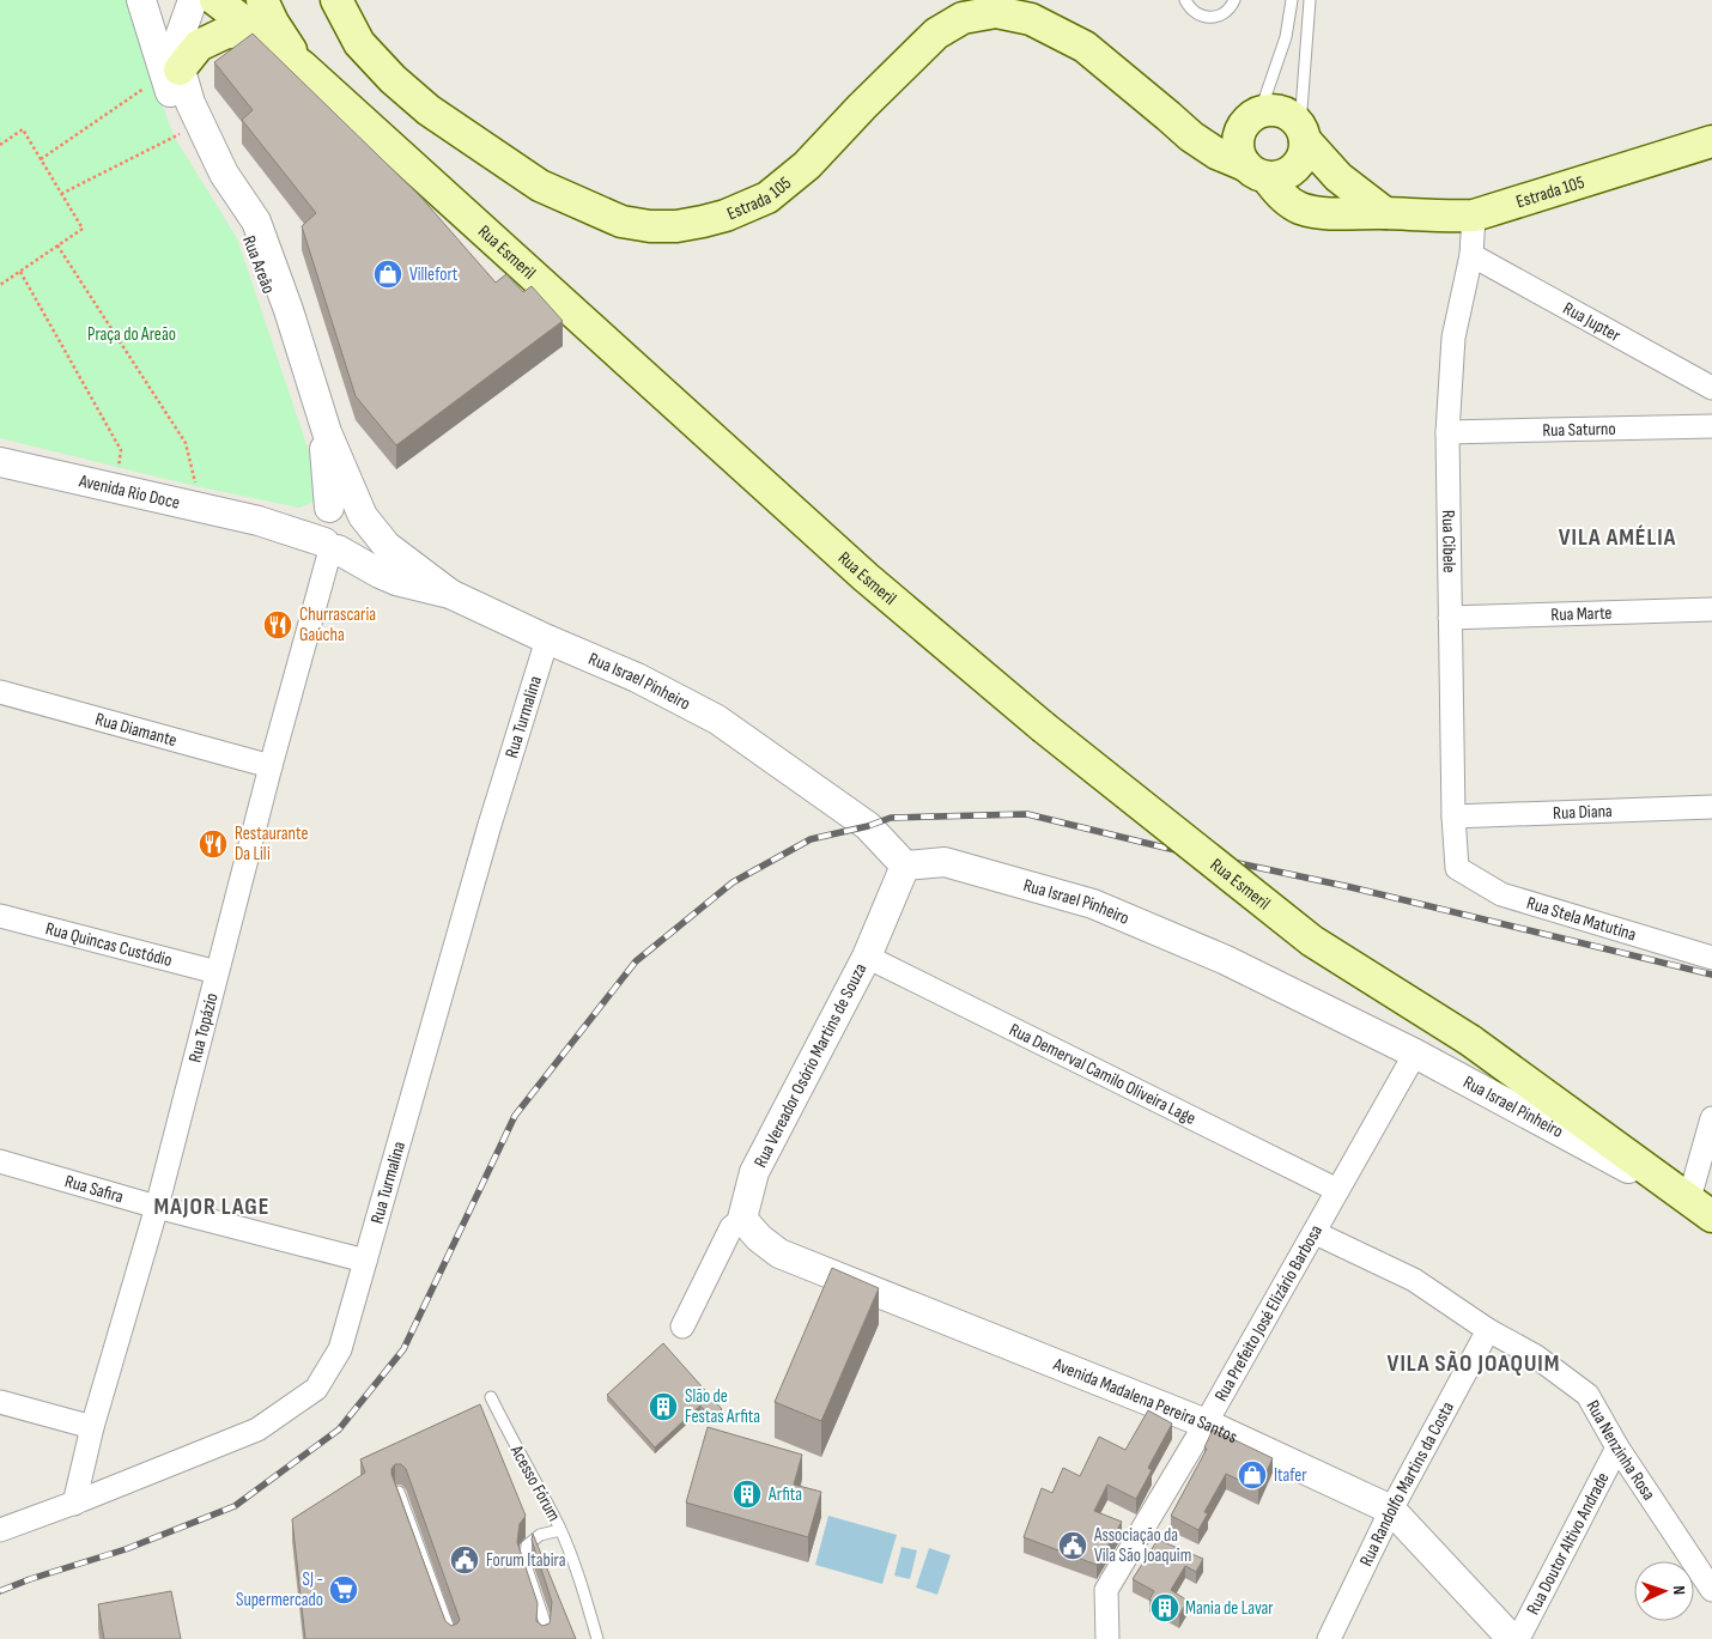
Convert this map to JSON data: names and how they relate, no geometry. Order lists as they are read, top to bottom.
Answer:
{
  "streets": {
    "main road": ["Estrada 105", "Rua Esmeril"],
    "street": [
      "Rua Areão",
      "Rua Jupter",
      "Rua Saturno",
      "Avenida Rio Doce",
      "Rua Cibele",
      "Rua Marte",
      "Rua Israel Pinheiro",
      "Rua Turmalina",
      "Rua Diamante",
      "Rua Diana",
      "Rua Stela Matutina",
      "Rua Quincas Custódio",
      "Rua Topázio",
      "Rua Vereador Osório Martins de Souza",
      "Rua Demerval Camilo Oliveira Lage",
      "Rua Safira",
      "Rua Prefeito José Elizário Barbosa",
      "Avenida Madalena Pereira Santos",
      "Rua Nenzinha Rosa",
      "Rua Randolfo Martins da Costa",
      "Rua Doutor Altivo Andrade"
    ],
    "lane": ["Acesso Fórum"]
  },
  "crossings": [
    ["Estrada 105", "Rua Cibele"],
    ["Rua Esmeril", "Rua Israel Pinheiro"],
    ["Rua Areão", "Avenida Rio Doce"],
    ["Rua Areão", "Rua Israel Pinheiro"],
    ["Rua Areão", "Rua Topázio"],
    ["Rua Jupter", "Rua Cibele"],
    ["Rua Saturno", "Rua Cibele"],
    ["Avenida Rio Doce", "Rua Israel Pinheiro"],
    ["Avenida Rio Doce", "Rua Topázio"],
    ["Rua Cibele", "Rua Marte"],
    ["Rua Cibele", "Rua Diana"],
    ["Rua Cibele", "Rua Stela Matutina"],
    ["Rua Israel Pinheiro", "Rua Turmalina"],
    ["Rua Israel Pinheiro", "Rua Topázio"],
    ["Rua Israel Pinheiro", "Rua Vereador Osório Martins de Souza"],
    ["Rua Israel Pinheiro", "Rua Prefeito José Elizário Barbosa"],
    ["Rua Turmalina", "Rua Topázio"],
    ["Rua Turmalina", "Rua Safira"],
    ["Rua Diamante", "Rua Topázio"],
    ["Rua Quincas Custódio", "Rua Topázio"],
    ["Rua Topázio", "Rua Safira"],
    ["Rua Vereador Osório Martins de Souza", "Rua Demerval Camilo Oliveira Lage"],
    ["Rua Vereador Osório Martins de Souza", "Avenida Madalena Pereira Santos"],
    ["Rua Demerval Camilo Oliveira Lage", "Rua Prefeito José Elizário Barbosa"],
    ["Rua Prefeito José Elizário Barbosa", "Avenida Madalena Pereira Santos"],
    ["Rua Prefeito José Elizário Barbosa", "Rua Nenzinha Rosa"],
    ["Avenida Madalena Pereira Santos", "Rua Randolfo Martins da Costa"],
    ["Rua Nenzinha Rosa", "Rua Randolfo Martins da Costa"],
    ["Rua Nenzinha Rosa", "Rua Doutor Altivo Andrade"]
  ],
  "districts": ["VILA AMÉLIA", "MAJOR LAGE", "VILA SÃO JOAQUIM"],
  "parks": ["Praça do Areão"],
  "places": {
    "shop": ["Villefort", "Itafer"],
    "restaurant": ["Churrascaria Gaúcha", "Restaurante Da Lili"],
    "building": ["Slão de Festas Arfita", "Arfita", "Mania de Lavar"],
    "public building": ["Associação da Vila São Joaquim", "Forum Itabira"],
    "supermarket": ["SJ - Supermercado"]
  },
  "north": "right"
}
